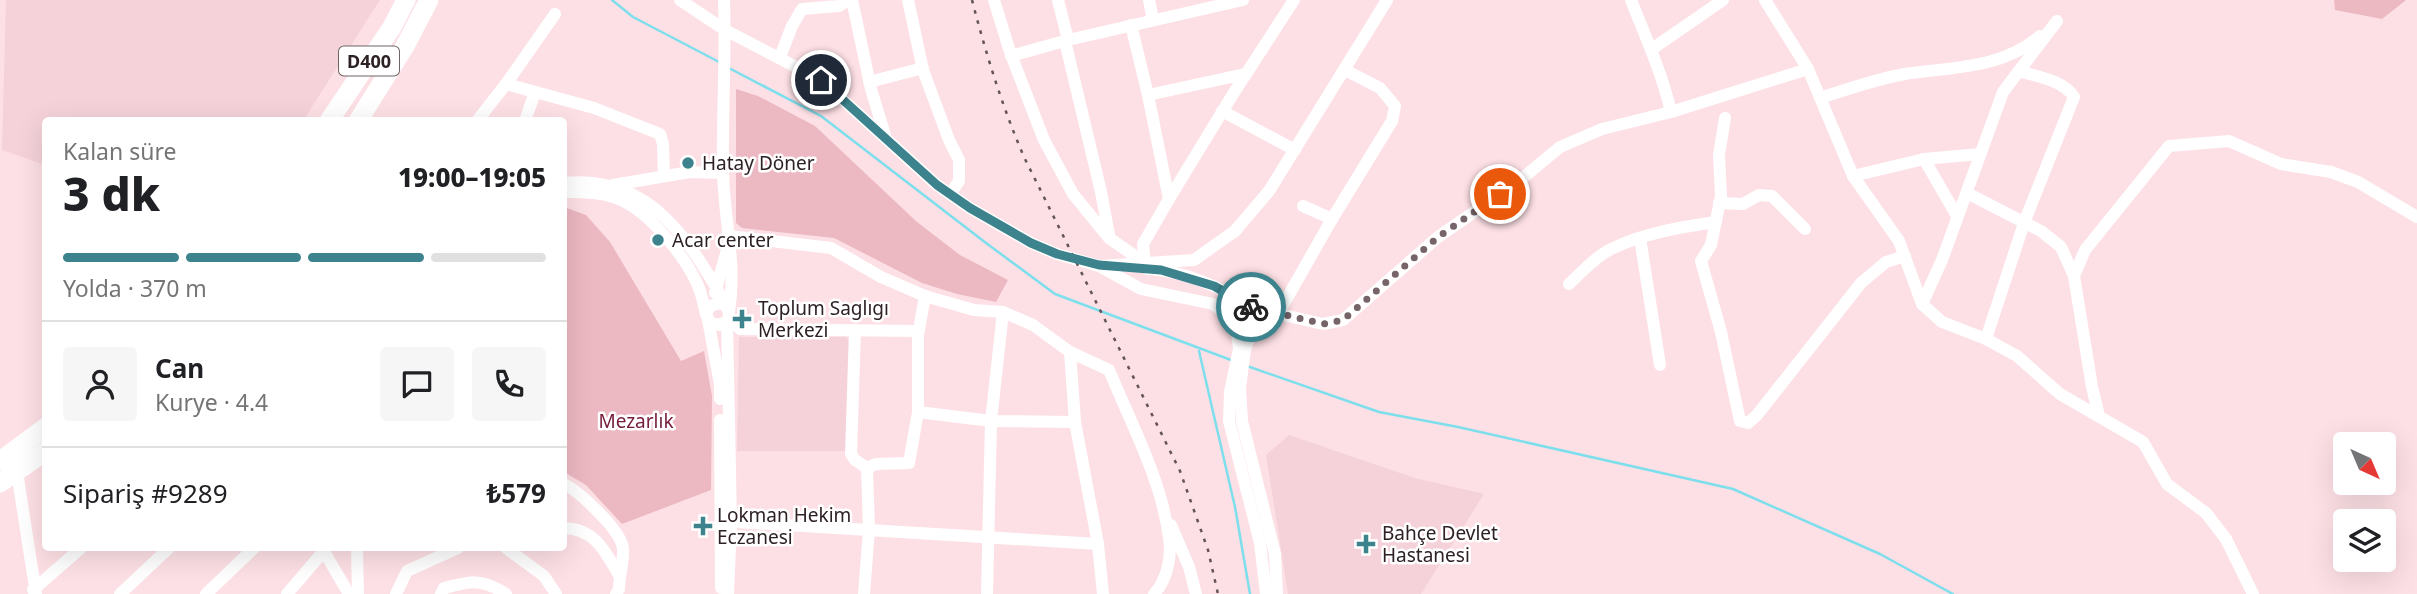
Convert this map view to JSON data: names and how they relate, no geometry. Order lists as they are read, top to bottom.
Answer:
{
  "streets": {
    "highway": ["D400"]
  },
  "parks": ["Mezarlık"],
  "places": {
    "other": ["Hatay Döner", "Acar center"],
    "health": ["Toplum Saglıgı Merkezi", "Lokman Hekim Eczanesi", "Bahçe Devlet Hastanesi"]
  },
  "north": "bottom right",
  "page": {
    "heading": ["3 dk", "Kalan süre", "19:00–19:05"],
    "panel": [
      "Can",
      "Kurye · 4.4",
      "Sipariş #9289",
      "₺579"
    ],
    "bar": "Yolda · 370 m"
  }
}
